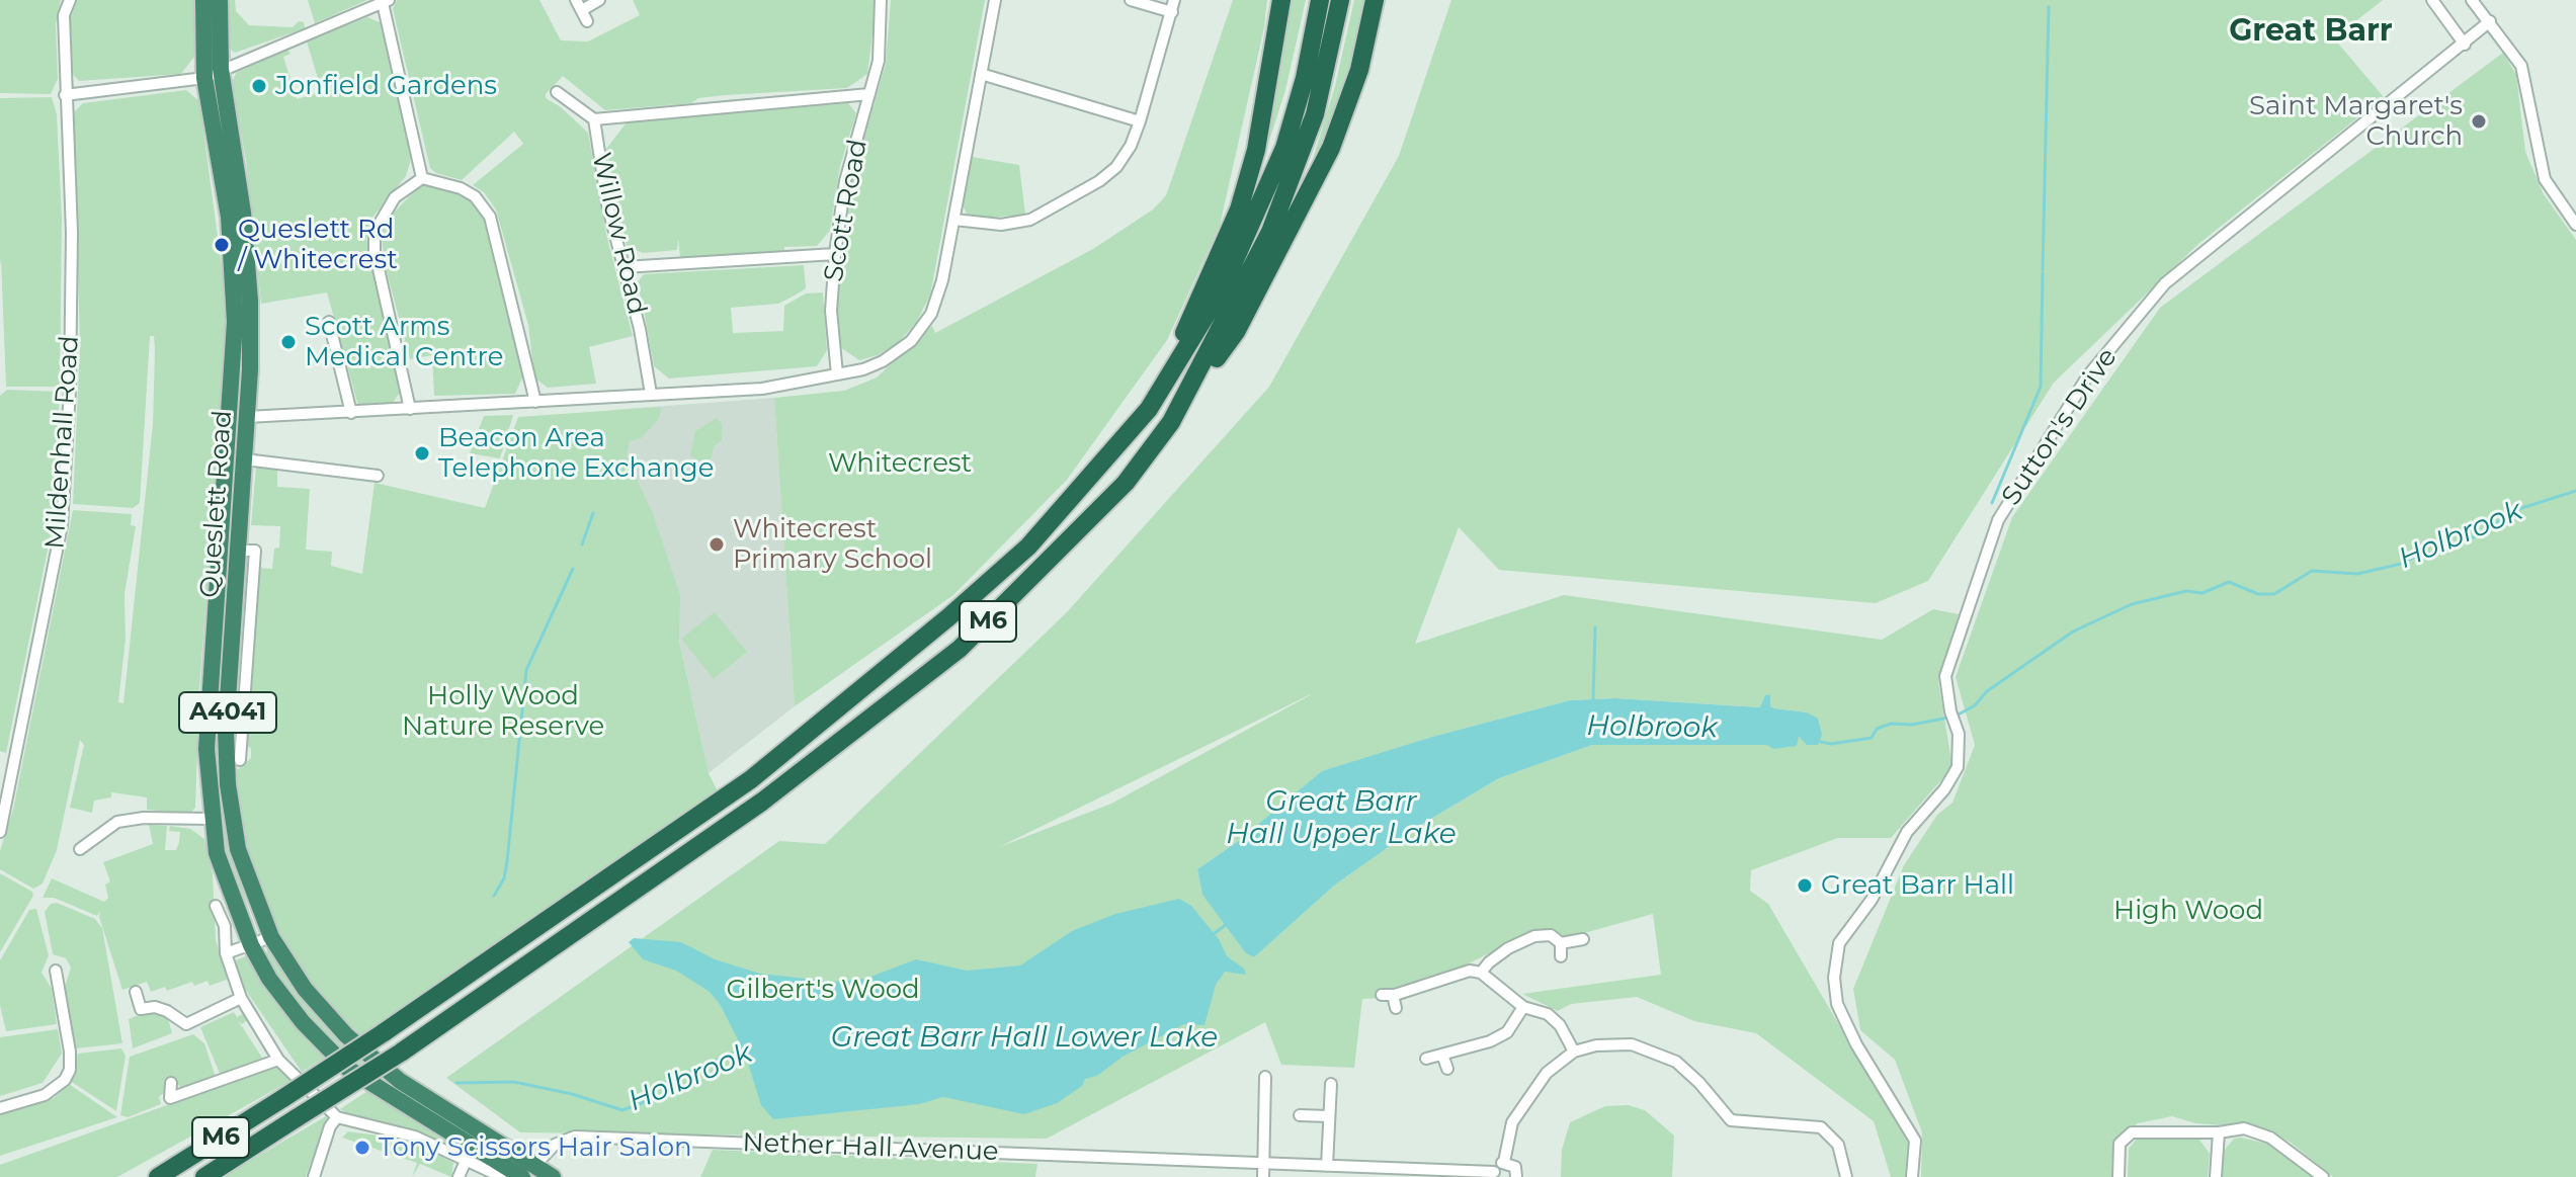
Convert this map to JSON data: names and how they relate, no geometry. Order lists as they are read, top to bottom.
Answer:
{
  "streets": {
    "highway": ["Queslett Road", "M6", "A4041"],
    "street": [
      "Scott Road",
      "Willow Road",
      "Sutton's Drive",
      "Mildenhall Road",
      "Nether Hall Avenue"
    ]
  },
  "crossings": [
    ["Queslett Road", "Nether Hall Avenue"]
  ],
  "districts": ["Great Barr"],
  "water": ["Holbrook", "Great Barr Hall Upper Lake", "Great Barr Hall Lower Lake"],
  "parks": [
    "Whitecrest",
    "Holly Wood Nature Reserve",
    "High Wood",
    "Gilbert's Wood"
  ],
  "places": [
    "Jonfield Gardens",
    "Saint Margaret's Church",
    "Queslett Rd / Whitecrest",
    "Scott Arms Medical Centre",
    "Beacon Area Telephone Exchange",
    "Whitecrest Primary School",
    "Great Barr Hall",
    "Tony Scissors Hair Salon"
  ]
}
